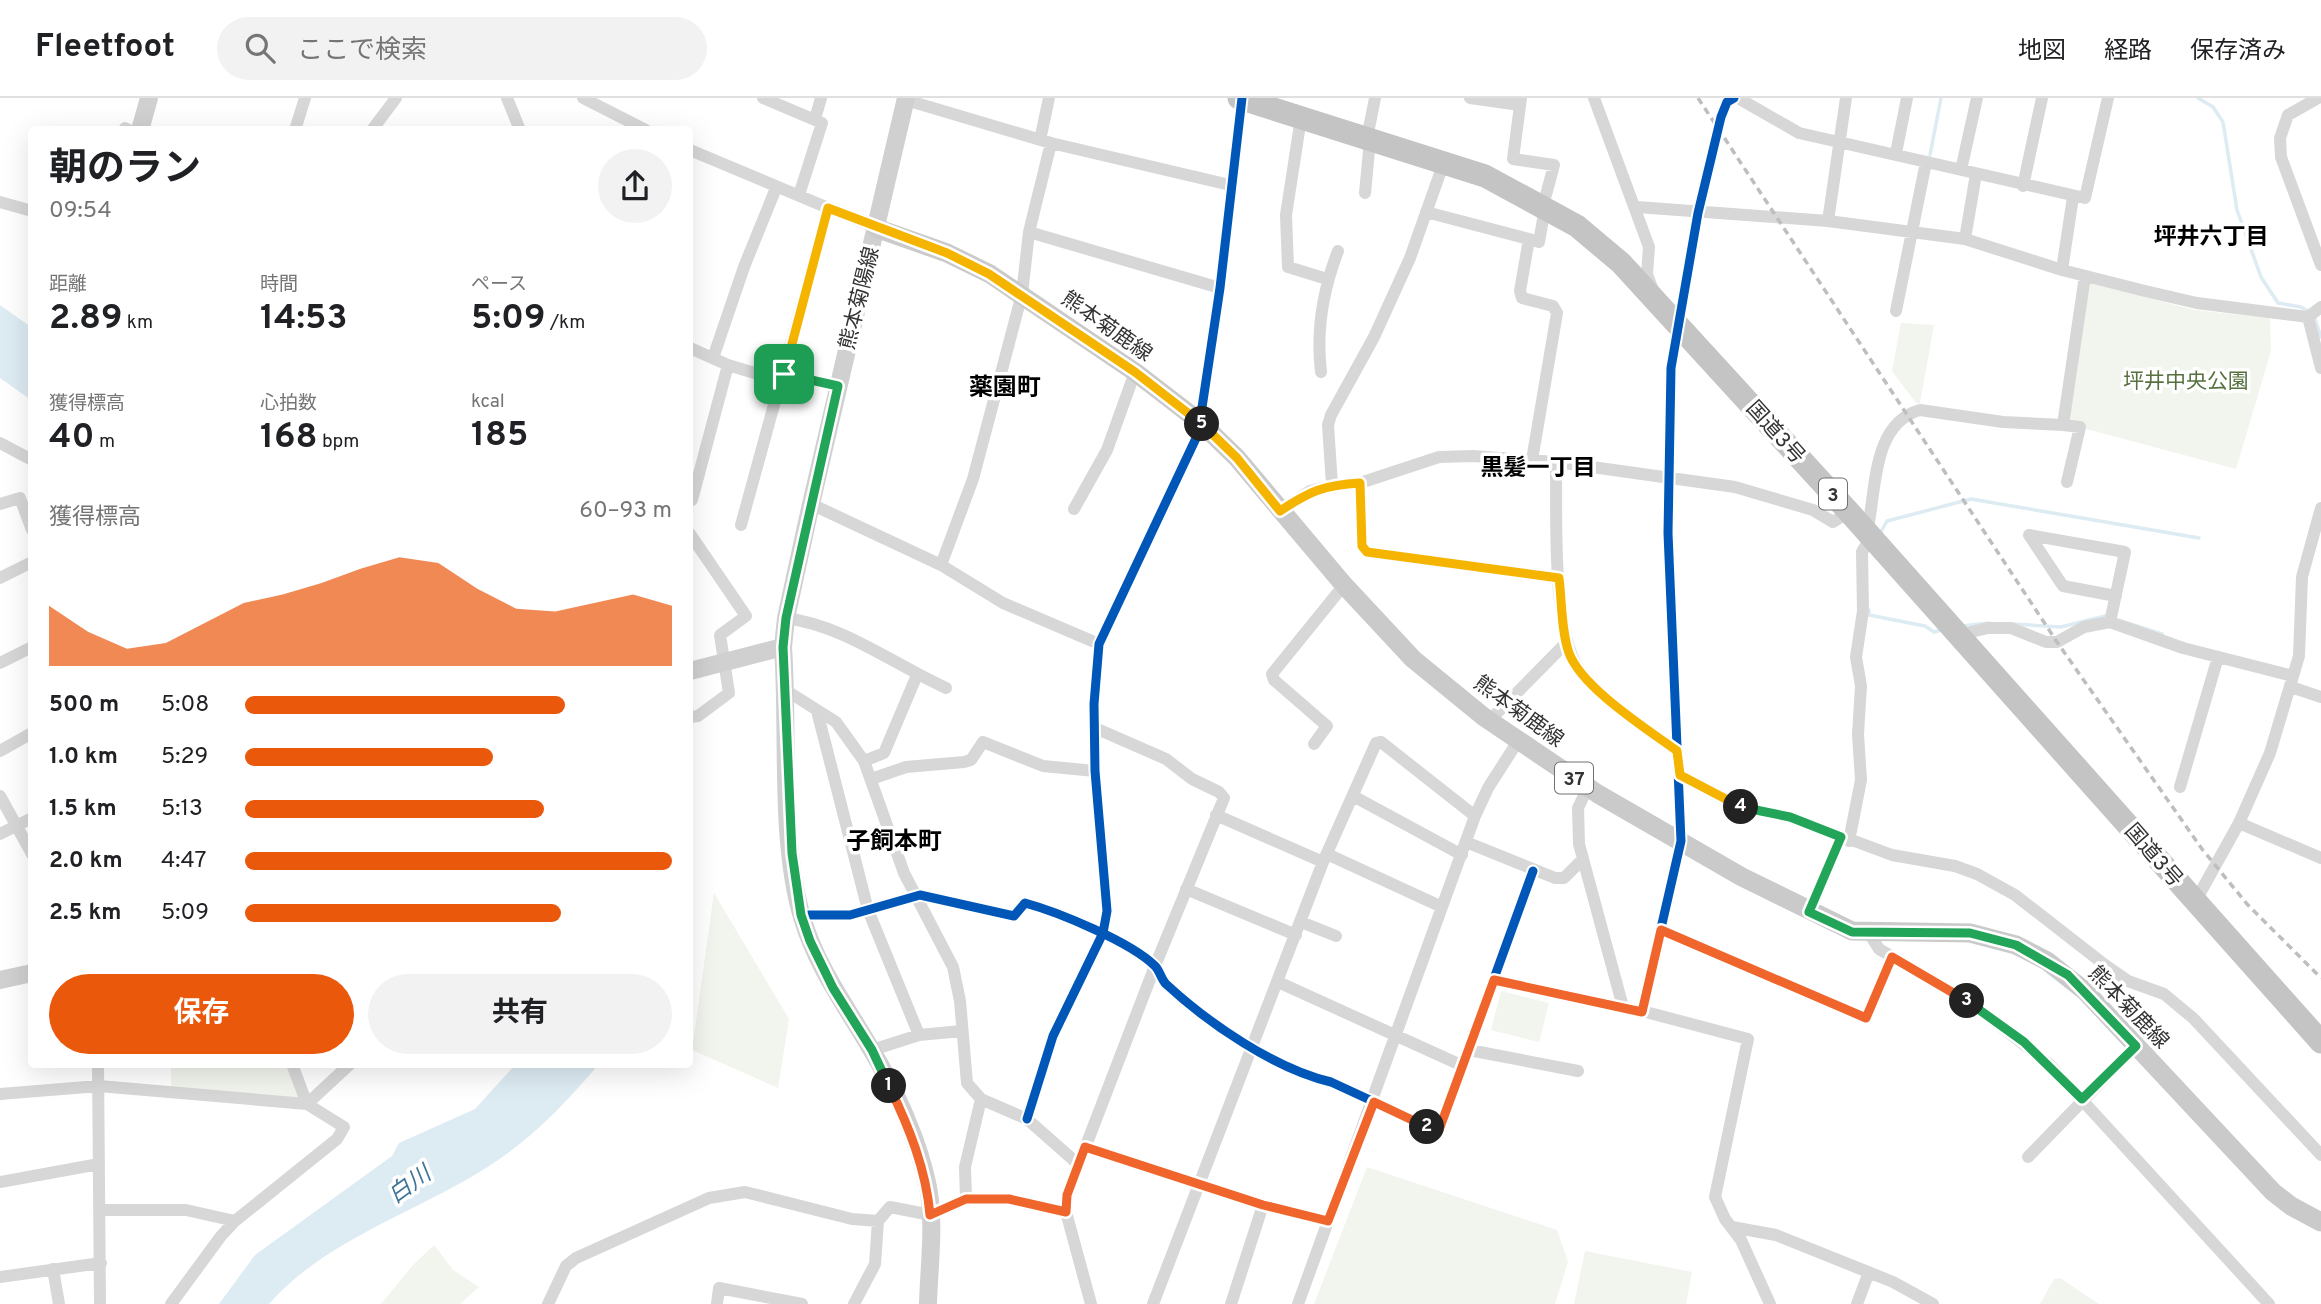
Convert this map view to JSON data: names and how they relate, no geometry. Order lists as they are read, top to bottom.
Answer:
{
  "streets": {
    "highway": ["国道3号", "3"],
    "main road": ["熊本菊陽線", "熊本菊鹿線", "37"]
  },
  "crossings": [
    ["熊本菊陽線", "熊本菊鹿線"]
  ],
  "districts": [
    "坪井六丁目",
    "薬園町",
    "黒髪一丁目",
    "子飼本町"
  ],
  "water": ["白川"],
  "parks": ["坪井中央公園"],
  "page": {
    "header": "Fleetfoot",
    "search": "ここで検索",
    "nav": ["地図", "経路", "保存済み"],
    "heading": ["朝のラン", "09:54"],
    "stats": [
      ["距離", "2.89 km"],
      ["時間", "14:53"],
      ["ペース", "5:09 /km"],
      ["獲得標高", "40 m"],
      ["心拍数", "168 bpm"],
      ["kcal", "185"]
    ],
    "pins": [
      "5",
      "4",
      "3",
      "1",
      "2"
    ],
    "chart": ["獲得標高", "60–93 m"],
    "list": [
      {
        "name": "500 m",
        "note": "5:08"
      },
      {
        "name": "1.0 km",
        "note": "5:29"
      },
      {
        "name": "1.5 km",
        "note": "5:13"
      },
      {
        "name": "2.0 km",
        "note": "4:47"
      },
      {
        "name": "2.5 km",
        "note": "5:09"
      }
    ],
    "buttons": ["保存", "共有"]
  }
}
